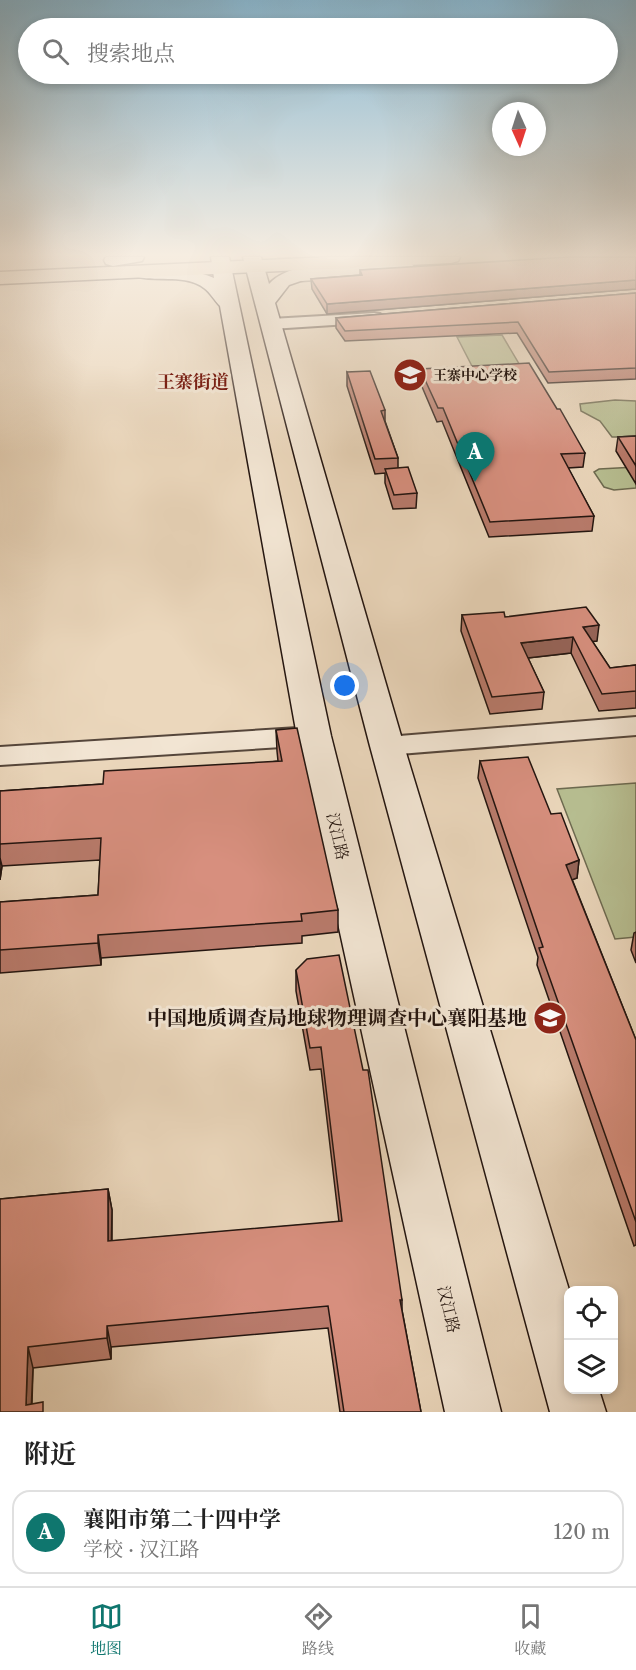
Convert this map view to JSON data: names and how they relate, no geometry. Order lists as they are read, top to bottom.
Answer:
{
  "streets": {
    "main road": ["汉江路"]
  },
  "districts": ["王寨街道"],
  "places": {
    "school or university": ["王寨中心学校", "中国地质调查局地球物理调查中心襄阳基地"]
  },
  "north": "bottom",
  "page": {
    "search": "搜索地点",
    "pins": "A",
    "heading": "附近",
    "list": [
      {
        "mark": "A",
        "name": "襄阳市第二十四中学",
        "note": "学校 · 汉江路",
        "value": "120 m"
      }
    ],
    "nav": ["地图", "路线", "收藏"]
  }
}
